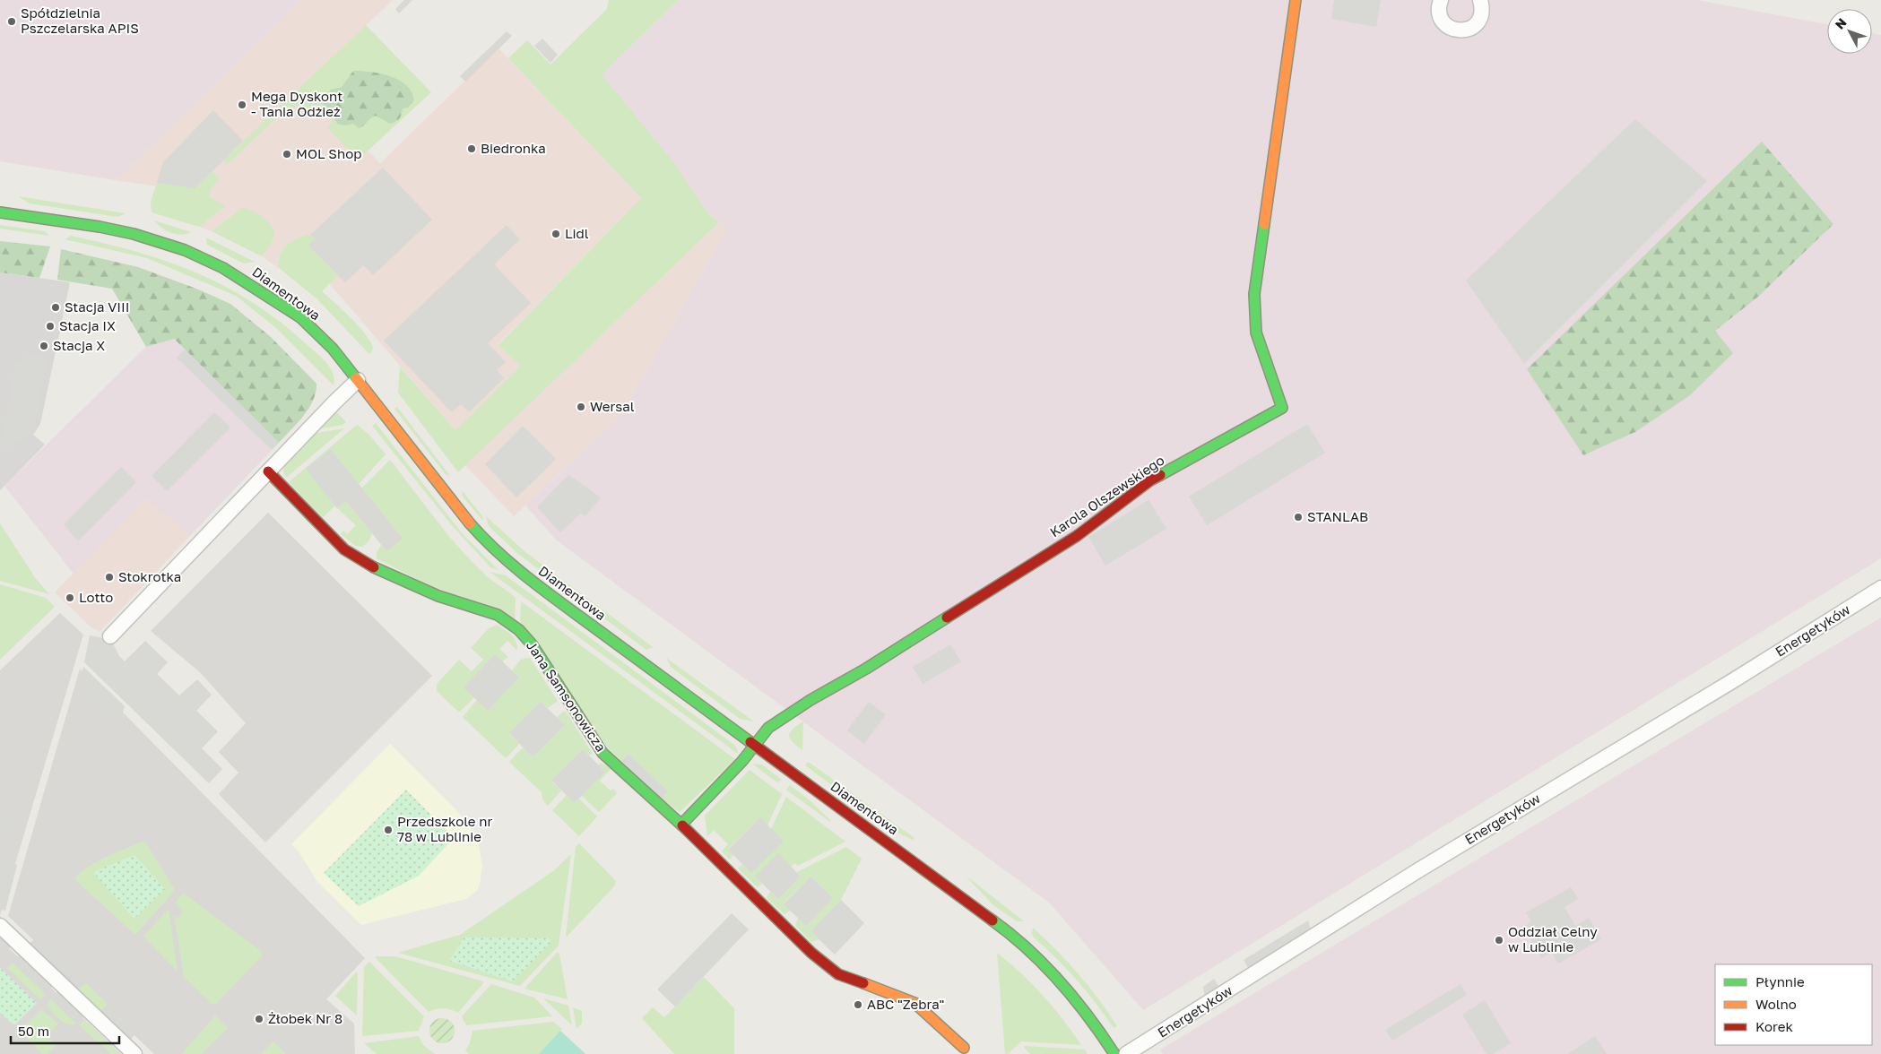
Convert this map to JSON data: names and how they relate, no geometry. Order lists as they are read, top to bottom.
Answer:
{
  "streets": {
    "street": [
      "Diamentowa",
      "Karola Olszewskiego",
      "Energetyków",
      "Jana Samsonowicza"
    ]
  },
  "crossings": [
    ["Diamentowa", "Karola Olszewskiego"]
  ],
  "places": [
    "Spółdzielnia Pszczelarska APIS",
    "Mega Dyskont - Tania Odżież",
    "Biedronka",
    "MOL Shop",
    "Lidl",
    "Stacja VIII",
    "Stacja IX",
    "Stacja X",
    "Wersal",
    "STANLAB",
    "Stokrotka",
    "Lotto",
    "Przedszkole nr 78 w Lublinie",
    "Oddział Celny w Lublinie",
    "ABC \"Zebra\"",
    "Żłobek Nr 8"
  ],
  "legend": ["Płynnie", "Wolno", "Korek"],
  "scale_bar": "50 m",
  "north": "top left"
}
